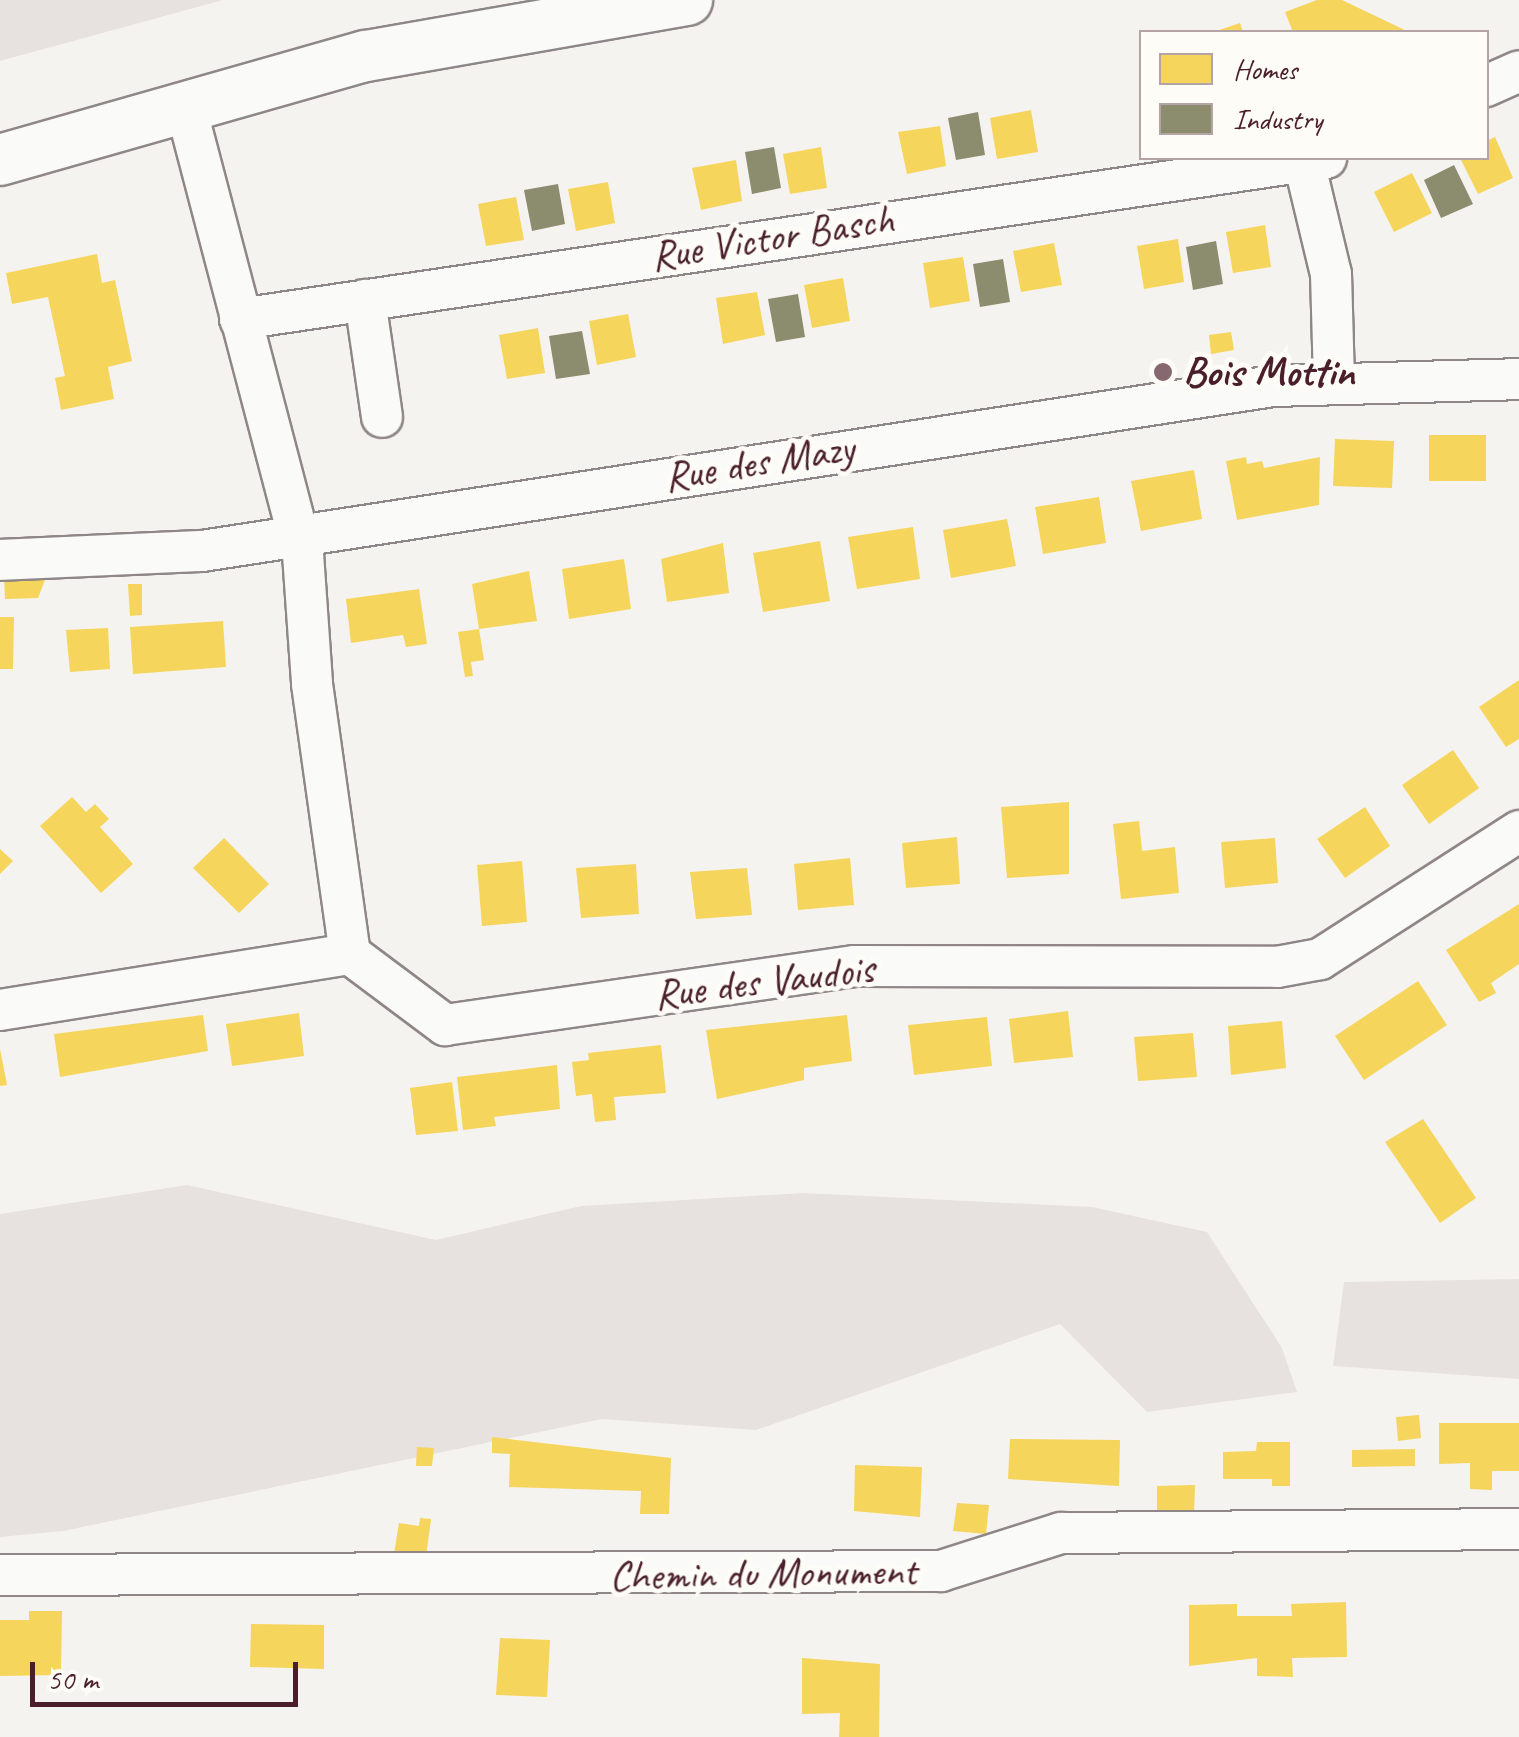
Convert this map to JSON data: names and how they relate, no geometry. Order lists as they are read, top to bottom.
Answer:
{
  "streets": {
    "street": [
      "Rue Victor Basch",
      "Rue des Mazy",
      "Rue des Vaudois",
      "Chemin du Monument"
    ]
  },
  "crossings": [
    ["Rue Victor Basch", "Rue des Mazy"]
  ],
  "places": ["Bois Mottin"],
  "legend": ["Homes", "Industry"],
  "scale_bar": "50 m"
}
